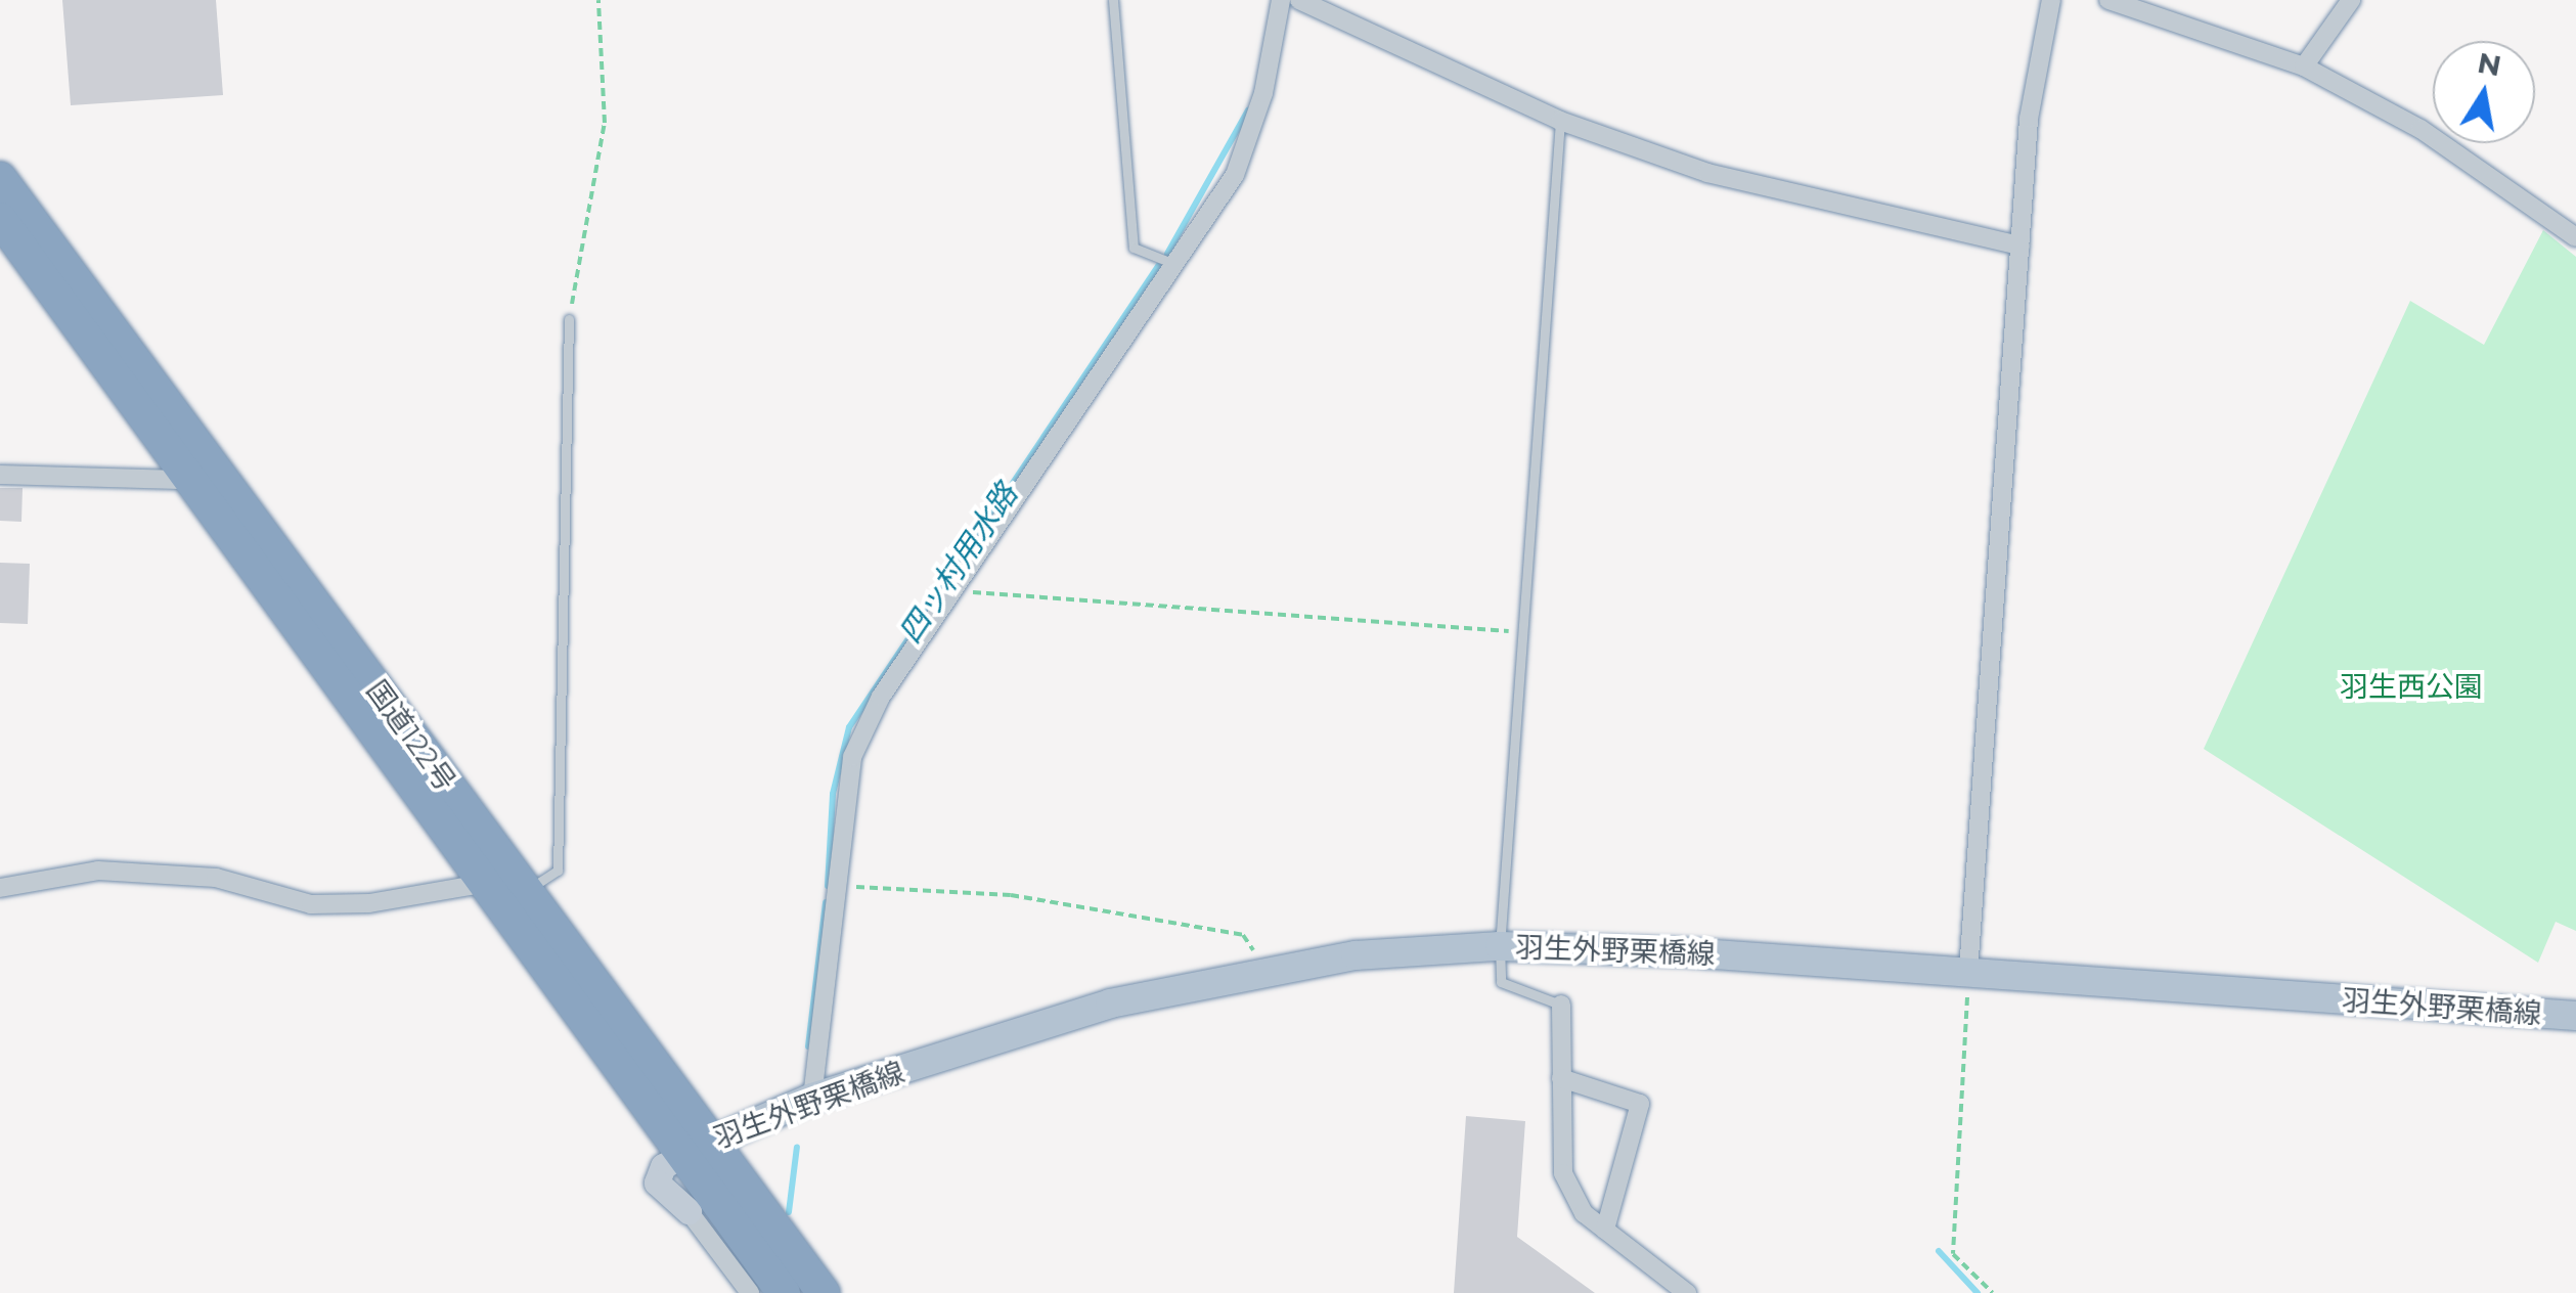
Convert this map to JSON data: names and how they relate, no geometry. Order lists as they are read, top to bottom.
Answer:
{
  "streets": {
    "highway": ["国道122号"],
    "main road": ["羽生外野栗橋線"]
  },
  "crossings": [
    ["国道122号", "羽生外野栗橋線"]
  ],
  "water": ["四ッ村用水路"],
  "parks": ["羽生西公園"],
  "north": "top"
}
